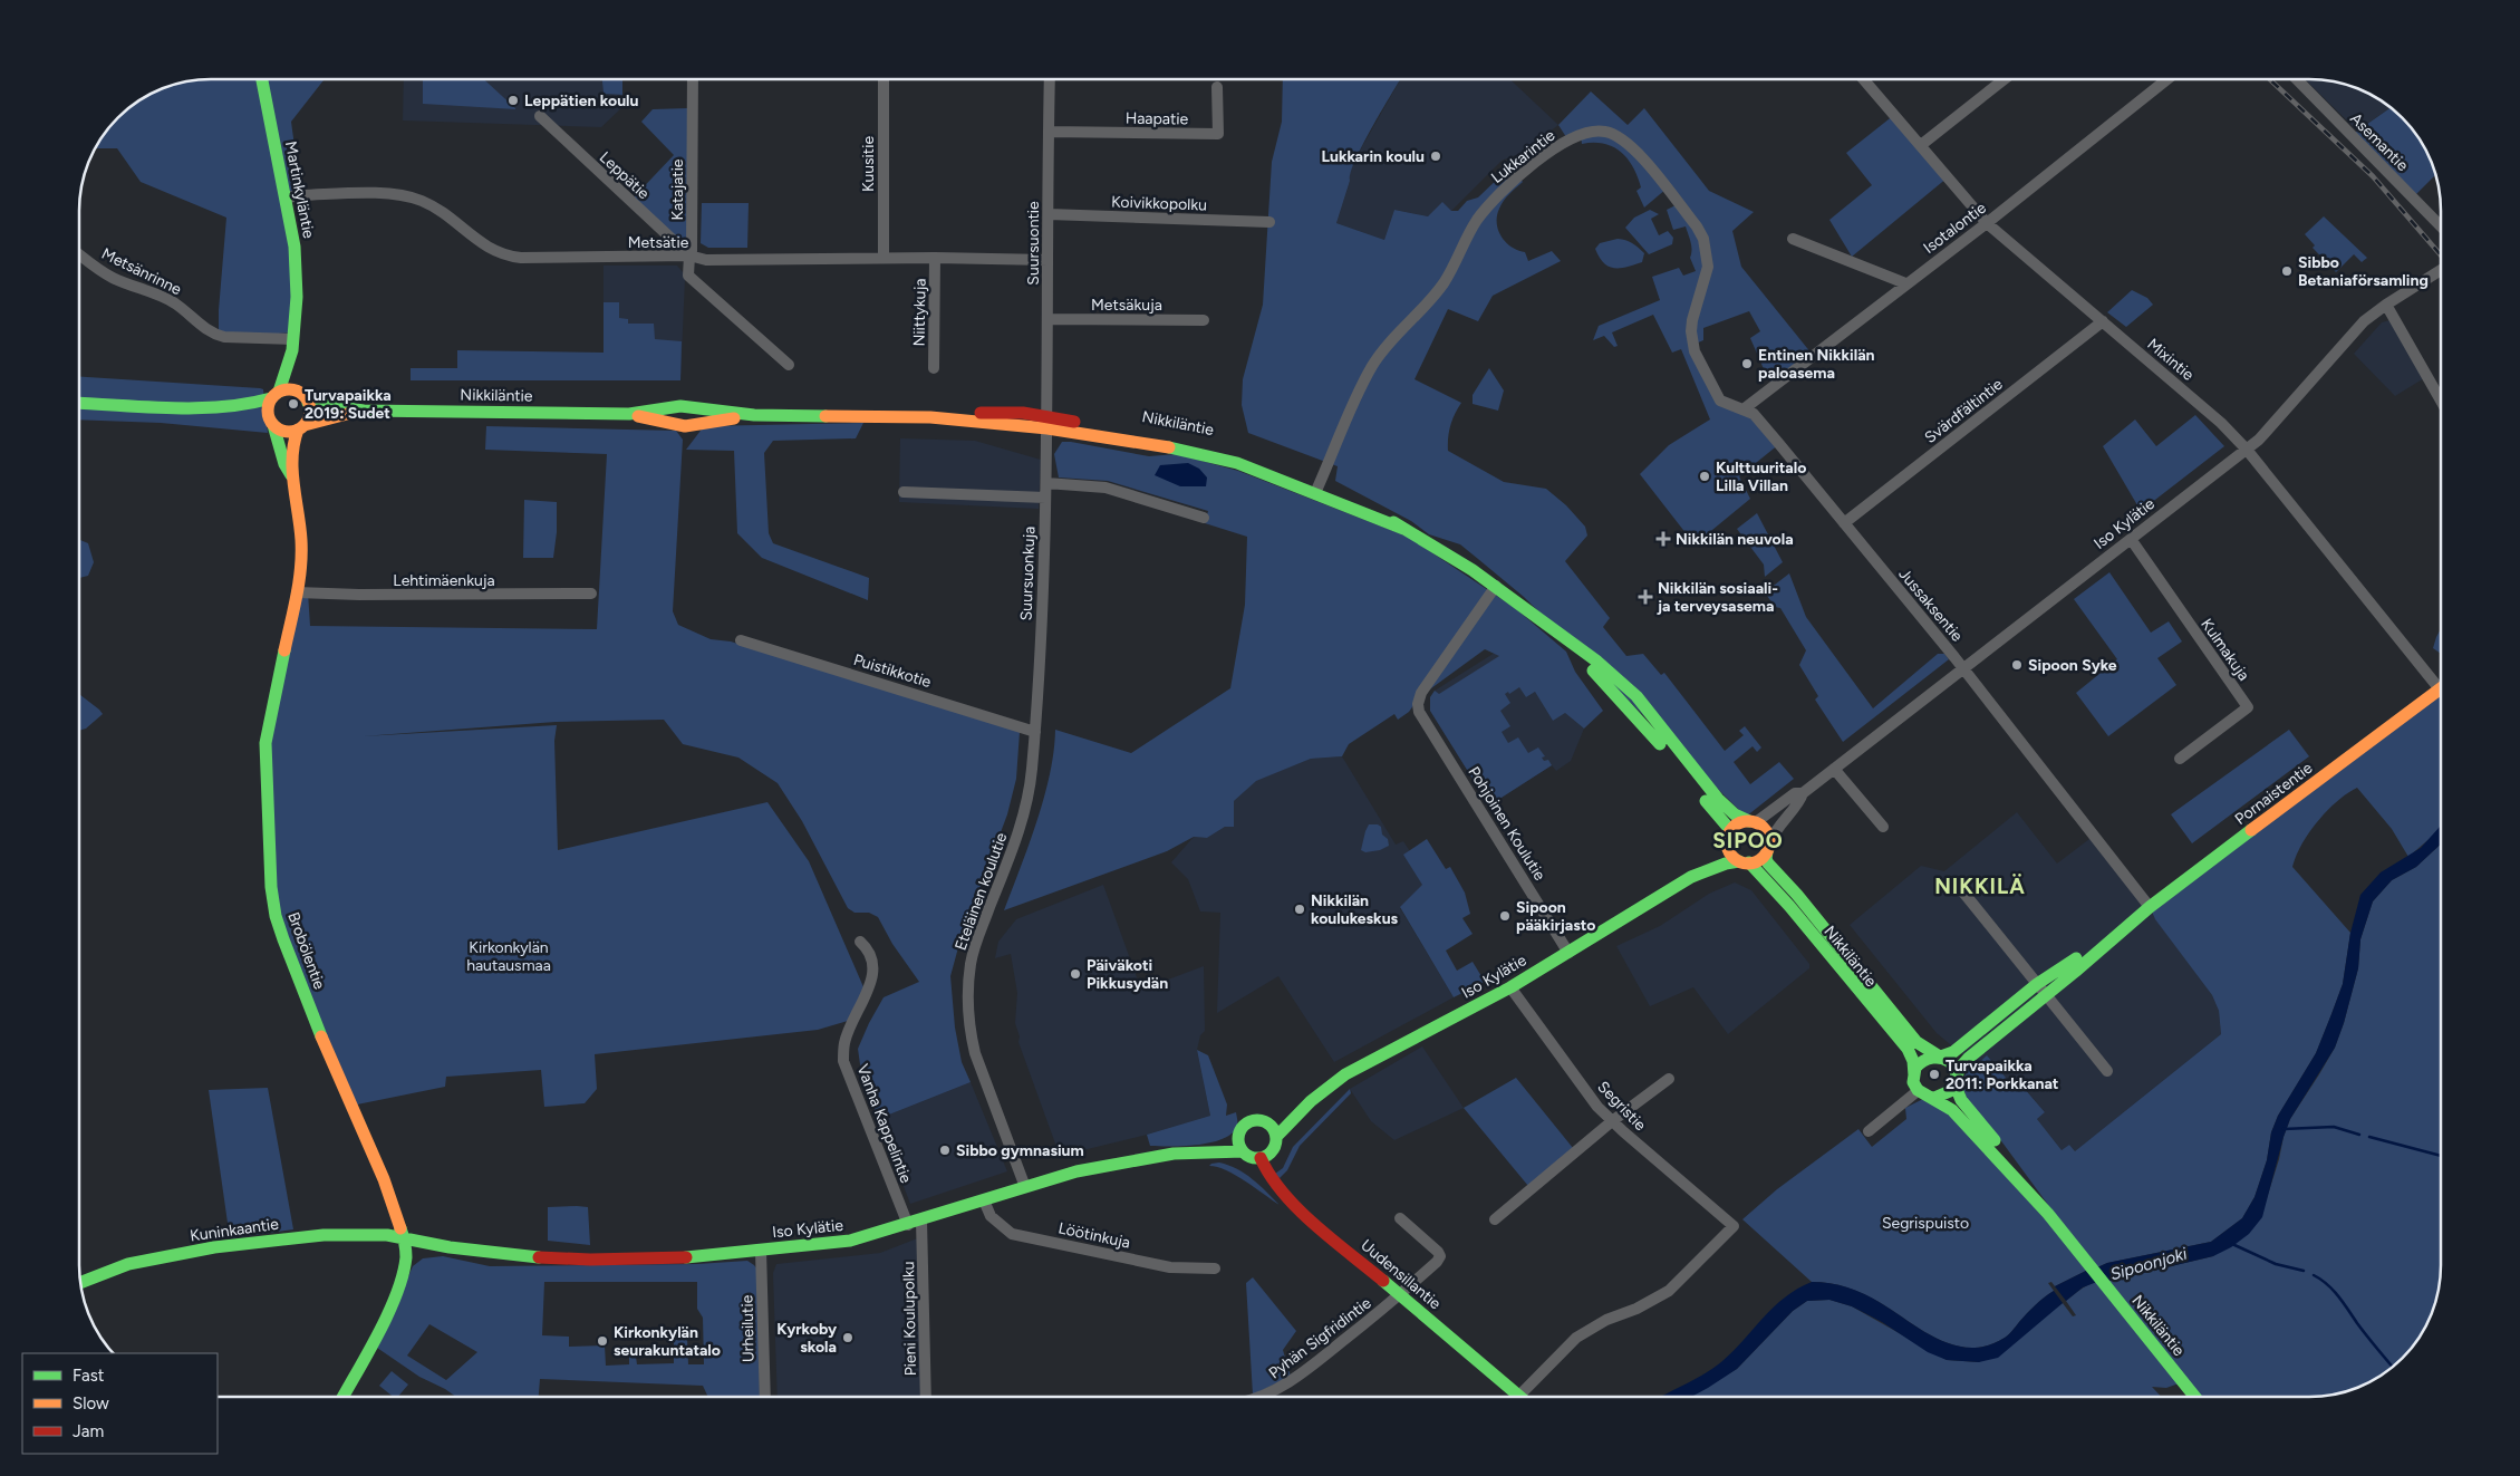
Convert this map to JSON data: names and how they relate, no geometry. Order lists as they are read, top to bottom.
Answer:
{
  "streets": {
    "street": [
      "Haapatie",
      "Asemantie",
      "Lukkarintie",
      "Kuusitie",
      "Leppätie",
      "Martinkyläntie",
      "Katajatie",
      "Koivikkopolku",
      "Isotalontie",
      "Metsätie",
      "Suursuontie",
      "Metsänrinne",
      "Metsäkuja",
      "Niittykuja",
      "Mixintie",
      "Nikkiläntie",
      "Svärdfältintie",
      "Iso Kylätie",
      "Suursuonkuja",
      "Lehtimäenkuja",
      "Jussaksentie",
      "Kulmakuja",
      "Puistikkotie",
      "Pornaistentie",
      "Pohjoinen Koulutie",
      "Eteläinen koulutie",
      "Brobölentie",
      "Segristie",
      "Vanha Kappelintie",
      "Kuninkaantie",
      "Löötinkuja",
      "Uudensillantie",
      "Pieni Koulupolku",
      "Urheilutie",
      "Pyhän Sigfridintie"
    ]
  },
  "crossings": [
    ["Haapatie", "Suursuontie"],
    ["Lukkarintie", "Nikkiläntie"],
    ["Lukkarintie", "Jussaksentie"],
    ["Kuusitie", "Metsätie"],
    ["Leppätie", "Katajatie"],
    ["Leppätie", "Metsätie"],
    ["Martinkyläntie", "Metsätie"],
    ["Martinkyläntie", "Metsänrinne"],
    ["Martinkyläntie", "Nikkiläntie"],
    ["Martinkyläntie", "Brobölentie"],
    ["Katajatie", "Metsätie"],
    ["Koivikkopolku", "Suursuontie"],
    ["Isotalontie", "Mixintie"],
    ["Isotalontie", "Jussaksentie"],
    ["Metsätie", "Suursuontie"],
    ["Metsätie", "Niittykuja"],
    ["Suursuontie", "Metsäkuja"],
    ["Suursuontie", "Nikkiläntie"],
    ["Suursuontie", "Suursuonkuja"],
    ["Mixintie", "Svärdfältintie"],
    ["Mixintie", "Iso Kylätie"],
    ["Mixintie", "Pornaistentie"],
    ["Nikkiläntie", "Iso Kylätie"],
    ["Nikkiläntie", "Suursuonkuja"],
    ["Nikkiläntie", "Pornaistentie"],
    ["Nikkiläntie", "Pohjoinen Koulutie"],
    ["Nikkiläntie", "Brobölentie"],
    ["Svärdfältintie", "Jussaksentie"],
    ["Iso Kylätie", "Jussaksentie"],
    ["Iso Kylätie", "Kulmakuja"],
    ["Iso Kylätie", "Pohjoinen Koulutie"],
    ["Iso Kylätie", "Eteläinen koulutie"],
    ["Iso Kylätie", "Brobölentie"],
    ["Iso Kylätie", "Segristie"],
    ["Iso Kylätie", "Vanha Kappelintie"],
    ["Iso Kylätie", "Kuninkaantie"],
    ["Iso Kylätie", "Löötinkuja"],
    ["Iso Kylätie", "Uudensillantie"],
    ["Iso Kylätie", "Pieni Koulupolku"],
    ["Iso Kylätie", "Urheilutie"],
    ["Suursuonkuja", "Puistikkotie"],
    ["Suursuonkuja", "Eteläinen koulutie"],
    ["Lehtimäenkuja", "Brobölentie"],
    ["Jussaksentie", "Pornaistentie"],
    ["Puistikkotie", "Eteläinen koulutie"],
    ["Brobölentie", "Kuninkaantie"],
    ["Segristie", "Uudensillantie"],
    ["Uudensillantie", "Pyhän Sigfridintie"]
  ],
  "districts": ["SIPOO", "NIKKILÄ"],
  "water": ["Sipoonjoki"],
  "parks": ["Kirkonkylän hautausmaa", "Segrispuisto"],
  "places": {
    "other": [
      "Leppätien koulu",
      "Lukkarin koulu",
      "Sibbo Betaniaförsamling",
      "Entinen Nikkilän paloasema",
      "Turvapaikka 2019: Sudet",
      "Kulttuuritalo Lilla Villan",
      "Sipoon Syke",
      "Nikkilän koulukeskus",
      "Sipoon pääkirjasto",
      "Päiväkoti Pikkusydän",
      "Turvapaikka 2011: Porkkanat",
      "Sibbo gymnasium",
      "Kyrkoby skola",
      "Kirkonkylän seurakuntatalo"
    ],
    "health": ["Nikkilän neuvola", "Nikkilän sosiaali- ja terveysasema"]
  },
  "legend": ["Fast", "Slow", "Jam"]
}
